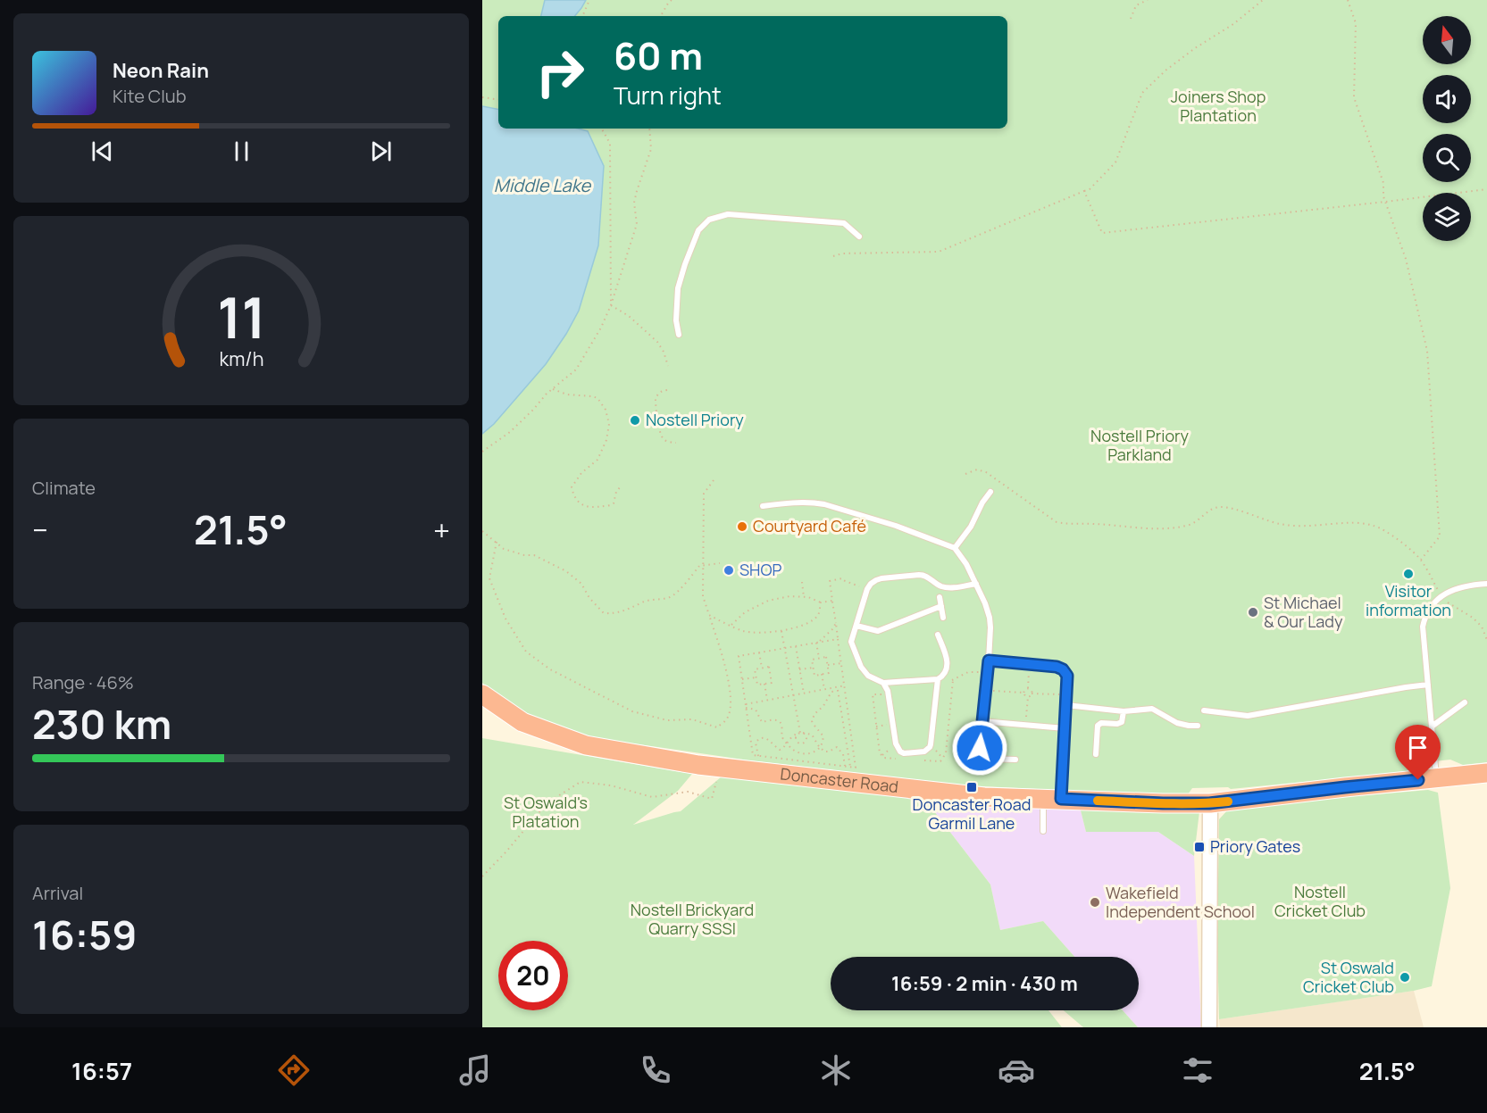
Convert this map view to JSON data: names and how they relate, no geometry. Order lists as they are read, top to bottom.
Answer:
{
  "streets": {
    "highway": ["Doncaster Road"]
  },
  "water": ["Middle Lake"],
  "parks": [
    "Joiners Shop Plantation",
    "Nostell Priory Parkland",
    "St Oswald's Platation",
    "Nostell Cricket Club",
    "Nostell Brickyard Quarry SSSI"
  ],
  "places": {
    "other": [
      "Nostell Priory",
      "Courtyard Café",
      "SHOP",
      "Visitor information",
      "St Michael & Our Lady",
      "Wakefield Independent School",
      "St Oswald Cricket Club"
    ],
    "transit": ["Doncaster Road Garmil Lane", "Priory Gates"]
  },
  "north": "top",
  "page": {
    "turn": ["60 m", "Turn right"],
    "song": ["Neon Rain", "Kite Club"],
    "tile": [
      "Climate",
      ["Range · 46%", "230 km"],
      ["Arrival", "16:59"]
    ],
    "heat": ["−", "21.5°", "+"],
    "limit": "20",
    "trip": "16:59 · 2 min · 430 m",
    "tabs": ["16:57", "21.5°"],
    "gauge": ["11", "km/h"]
  }
}
